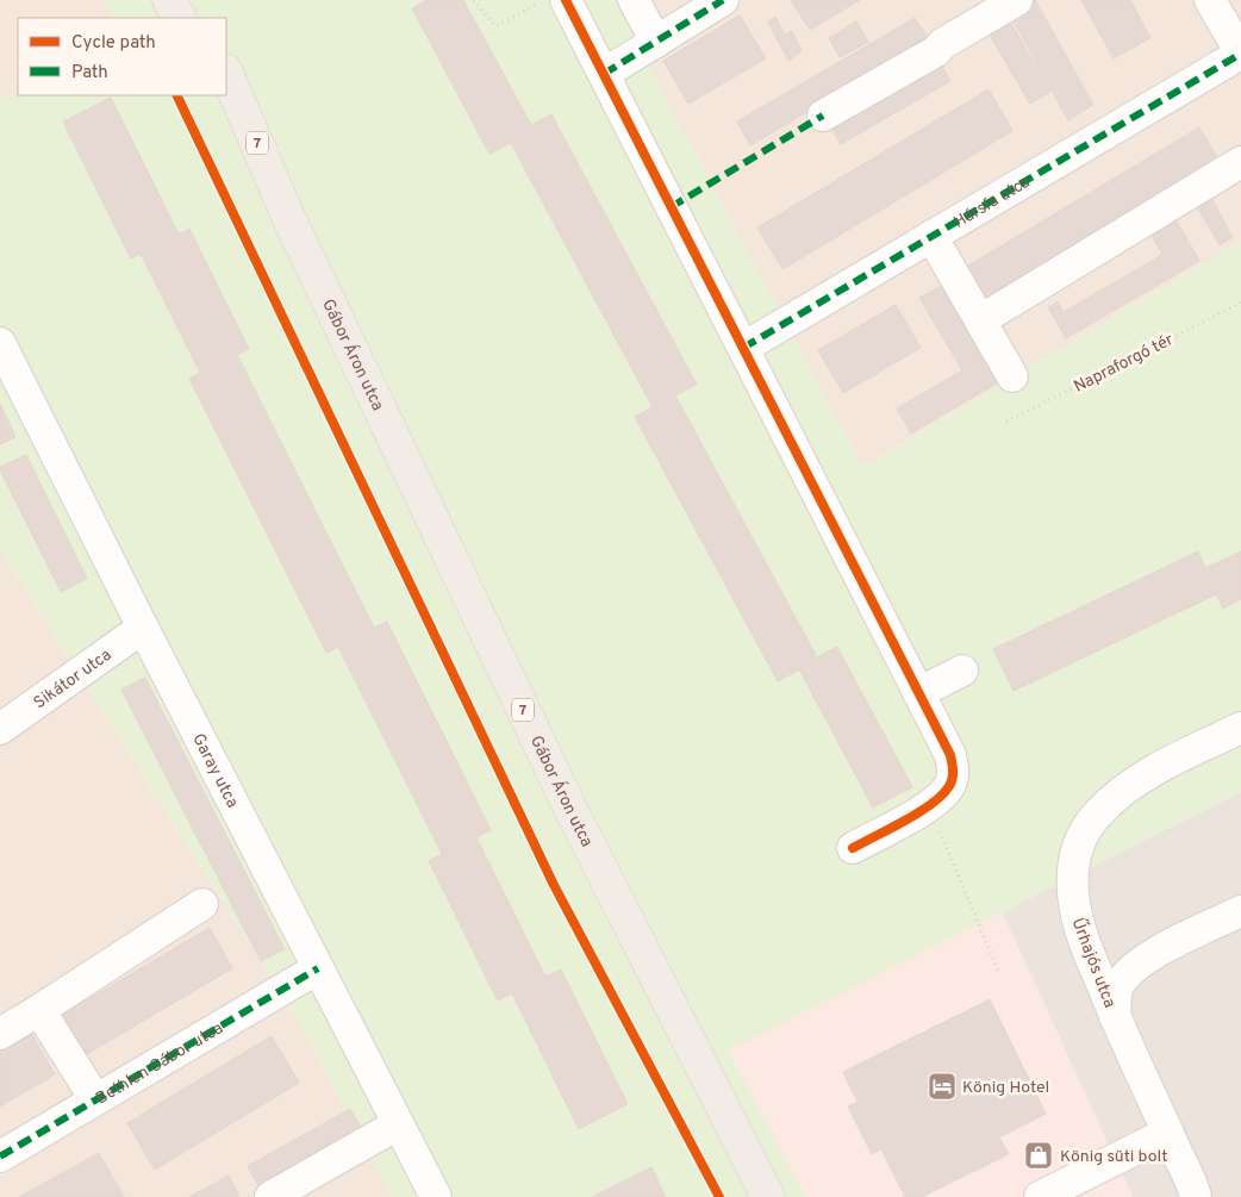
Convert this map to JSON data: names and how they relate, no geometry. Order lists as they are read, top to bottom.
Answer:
{
  "streets": {
    "main road": ["7", "Gábor Áron utca"],
    "street": [
      "Hársfa utca",
      "Sikátor utca",
      "Garay utca",
      "Űrhajós utca",
      "Bethlen Gábor utca"
    ],
    "path": ["Napraforgó tér"]
  },
  "crossings": [
    ["Sikátor utca", "Garay utca"],
    ["Garay utca", "Bethlen Gábor utca"]
  ],
  "places": {
    "hotel": ["König Hotel"],
    "shop": ["König süti bolt"]
  },
  "legend": ["Cycle path", "Path"]
}
